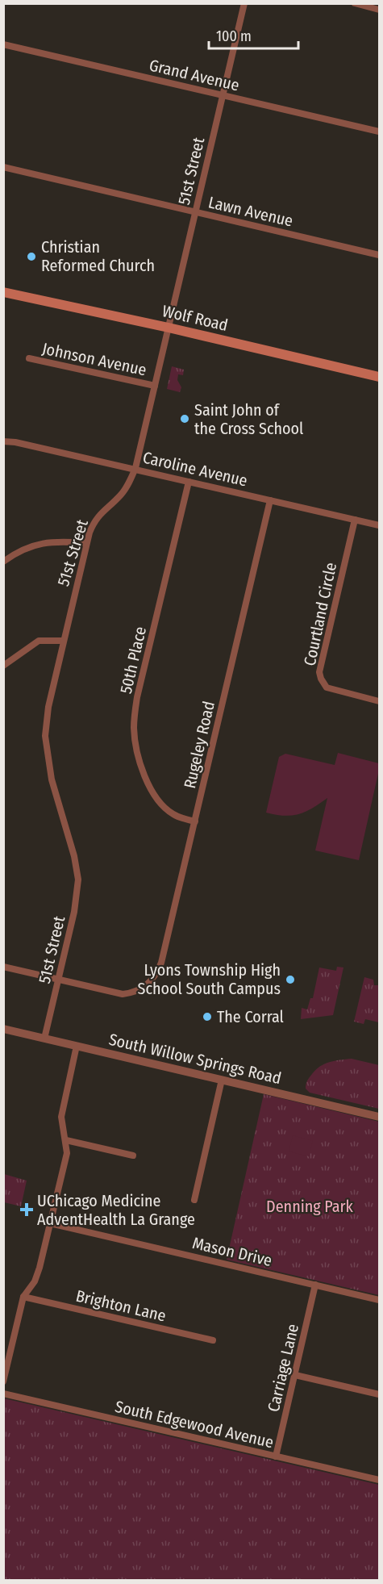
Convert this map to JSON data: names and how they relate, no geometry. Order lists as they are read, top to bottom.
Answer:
{
  "streets": {
    "main road": ["Wolf Road"],
    "street": [
      "Grand Avenue",
      "51st Street",
      "Lawn Avenue",
      "Johnson Avenue",
      "Caroline Avenue",
      "Courtland Circle",
      "50th Place",
      "Rugeley Road",
      "South Willow Springs Road",
      "Mason Drive",
      "Brighton Lane",
      "Carriage Lane",
      "South Edgewood Avenue"
    ]
  },
  "crossings": [
    ["Grand Avenue", "51st Street"],
    ["51st Street", "Lawn Avenue"],
    ["51st Street", "Wolf Road"],
    ["51st Street", "Johnson Avenue"],
    ["51st Street", "Caroline Avenue"],
    ["51st Street", "Rugeley Road"],
    ["51st Street", "South Willow Springs Road"],
    ["Caroline Avenue", "Courtland Circle"],
    ["Caroline Avenue", "50th Place"],
    ["Caroline Avenue", "Rugeley Road"],
    ["50th Place", "Rugeley Road"],
    ["Mason Drive", "Carriage Lane"],
    ["Carriage Lane", "South Edgewood Avenue"]
  ],
  "parks": ["Denning Park"],
  "places": {
    "other": [
      "Christian Reformed Church",
      "Saint John of the Cross School",
      "Lyons Township High School South Campus",
      "The Corral"
    ],
    "health": ["UChicago Medicine AdventHealth La Grange"]
  },
  "scale_bar": "100 m"
}
